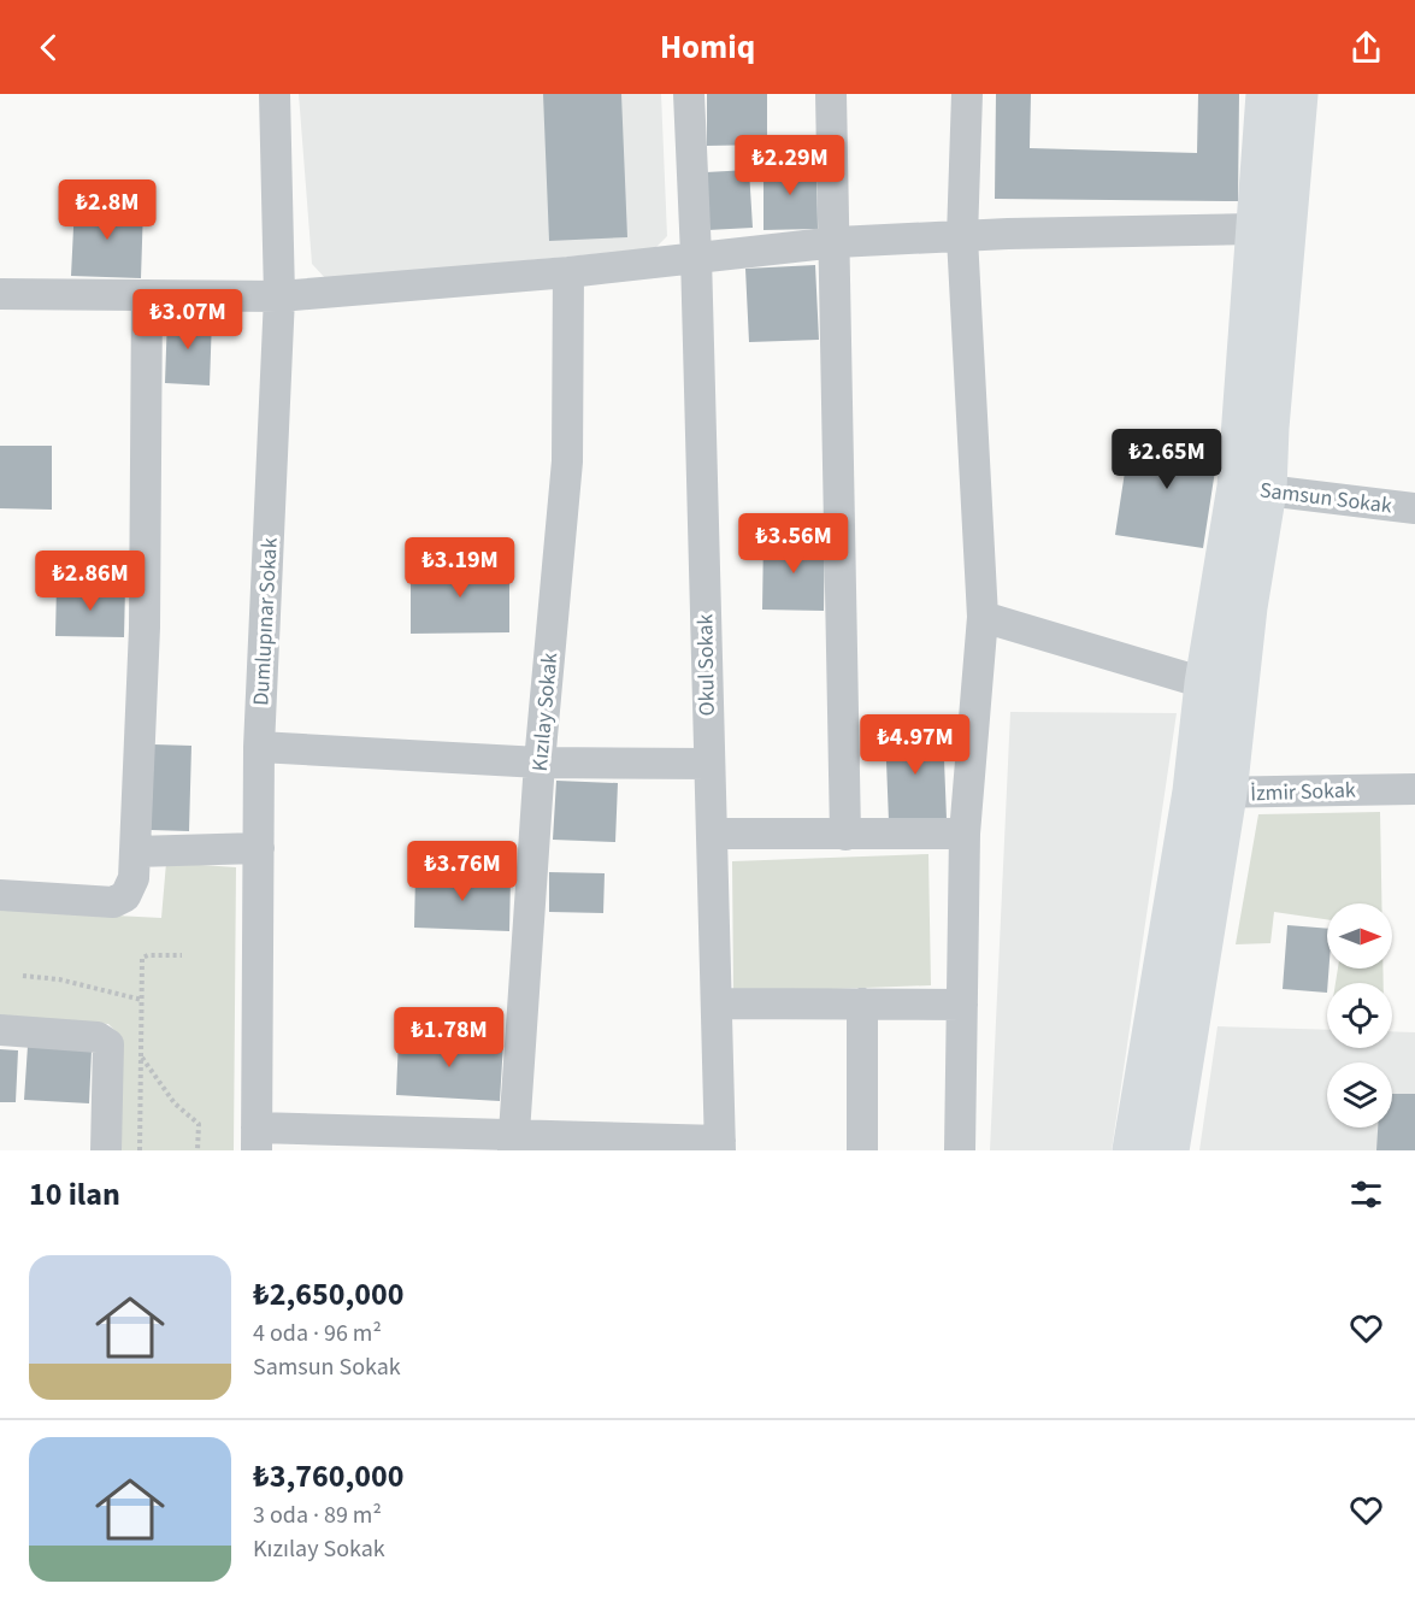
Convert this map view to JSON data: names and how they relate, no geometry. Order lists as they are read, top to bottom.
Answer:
{
  "streets": {
    "street": [
      "Samsun Sokak",
      "Dumlupınar Sokak",
      "Okul Sokak",
      "Kızılay Sokak",
      "İzmir Sokak"
    ]
  },
  "north": "right",
  "page": {
    "header": "Homiq",
    "price": [
      "₺2.29M",
      "₺2.8M",
      "₺3.07M",
      "₺2.65M",
      "₺3.56M",
      "₺3.19M",
      "₺2.86M",
      "₺4.97M",
      "₺3.76M",
      "₺1.78M"
    ],
    "heading": "10 ilan",
    "list": [
      {
        "name": "₺2,650,000",
        "note": "4 oda · 96 m² · Samsun Sokak"
      },
      {
        "name": "₺3,760,000",
        "note": "3 oda · 89 m² · Kızılay Sokak"
      }
    ]
  }
}
